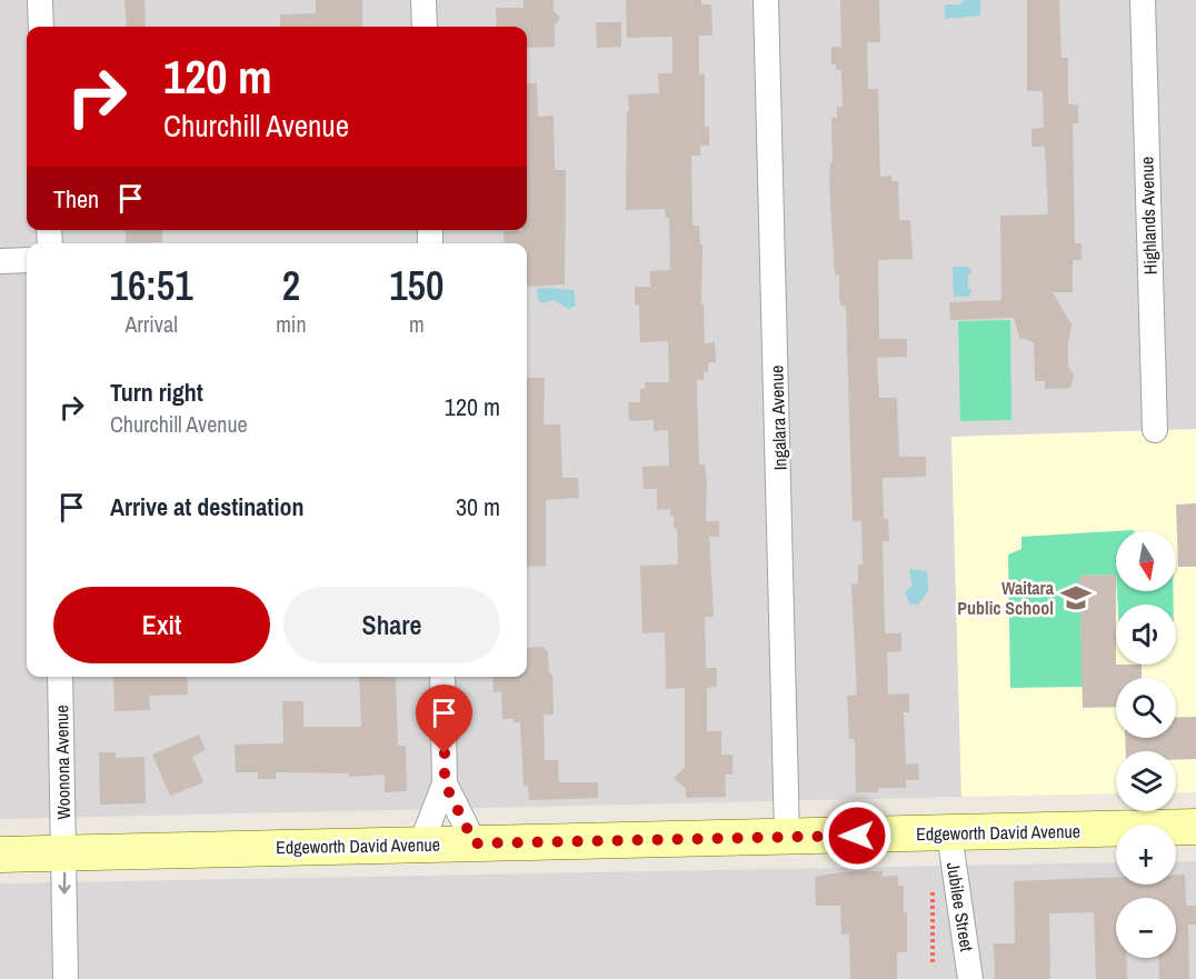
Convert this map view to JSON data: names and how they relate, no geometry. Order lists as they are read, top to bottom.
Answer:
{
  "streets": {
    "main road": ["Edgeworth David Avenue"],
    "street": [
      "Highlands Avenue",
      "Ingalara Avenue",
      "Woonona Avenue",
      "Jubilee Street"
    ]
  },
  "crossings": [
    ["Ingalara Avenue", "Edgeworth David Avenue"],
    ["Woonona Avenue", "Edgeworth David Avenue"],
    ["Edgeworth David Avenue", "Jubilee Street"]
  ],
  "one_way": ["Woonona Avenue"],
  "places": {
    "school or university": ["Waitara Public School"]
  },
  "north": "bottom",
  "page": {
    "turn": ["120 m", "Churchill Avenue"],
    "then": "Then",
    "eta": [
      "16:51",
      "Arrival",
      "2",
      "min",
      "150",
      "m"
    ],
    "list": [
      {
        "name": "Turn right",
        "note": "Churchill Avenue",
        "value": "120 m"
      },
      {
        "name": "Arrive at destination",
        "value": "30 m"
      }
    ],
    "map_buttons": ["+", "−"],
    "buttons": ["Exit", "Share"]
  }
}
